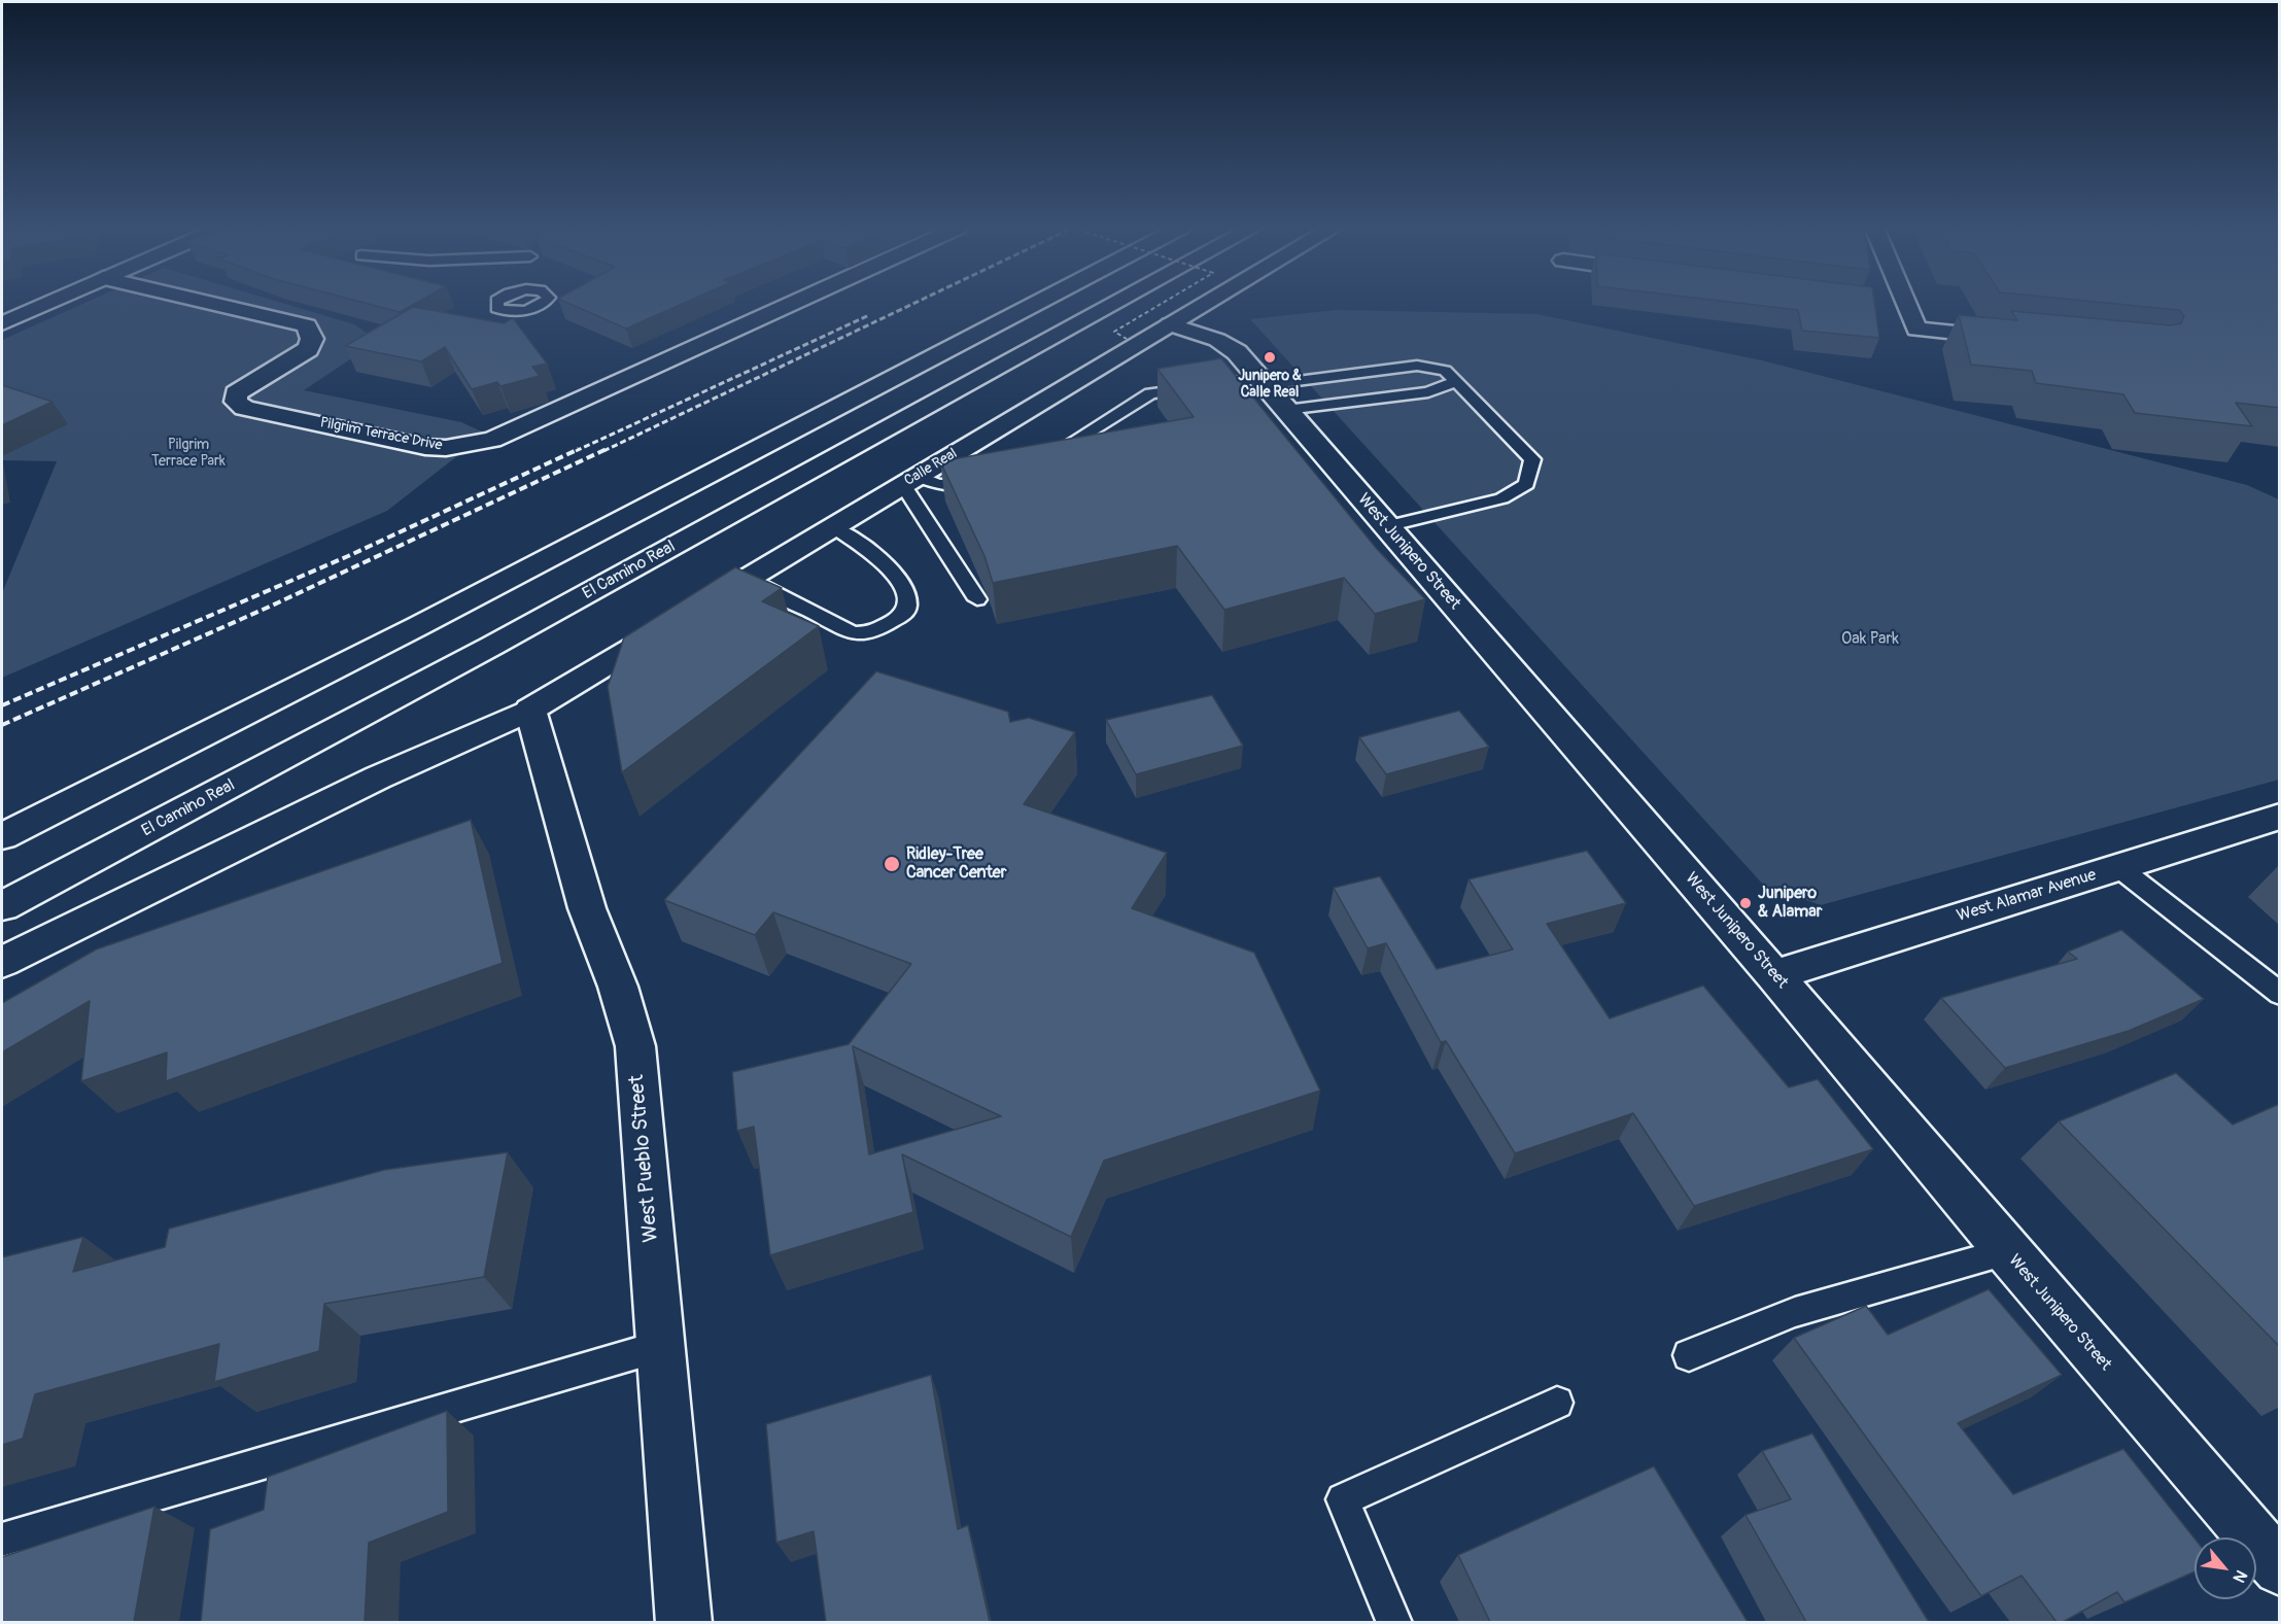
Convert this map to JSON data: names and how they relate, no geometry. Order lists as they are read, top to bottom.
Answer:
{
  "streets": {
    "main road": [
      "Pilgrim Terrace Drive",
      "Calle Real",
      "West Junipero Street",
      "El Camino Real",
      "West Alamar Avenue",
      "West Pueblo Street"
    ]
  },
  "crossings": [
    ["Calle Real", "West Junipero Street"],
    ["Calle Real", "West Pueblo Street"],
    ["West Junipero Street", "West Alamar Avenue"]
  ],
  "parks": ["Pilgrim Terrace Park", "Oak Park"],
  "places": ["Junipero & Calle Real", "Ridley-Tree Cancer Center", "Junipero & Alamar"],
  "north": "bottom right"
}
